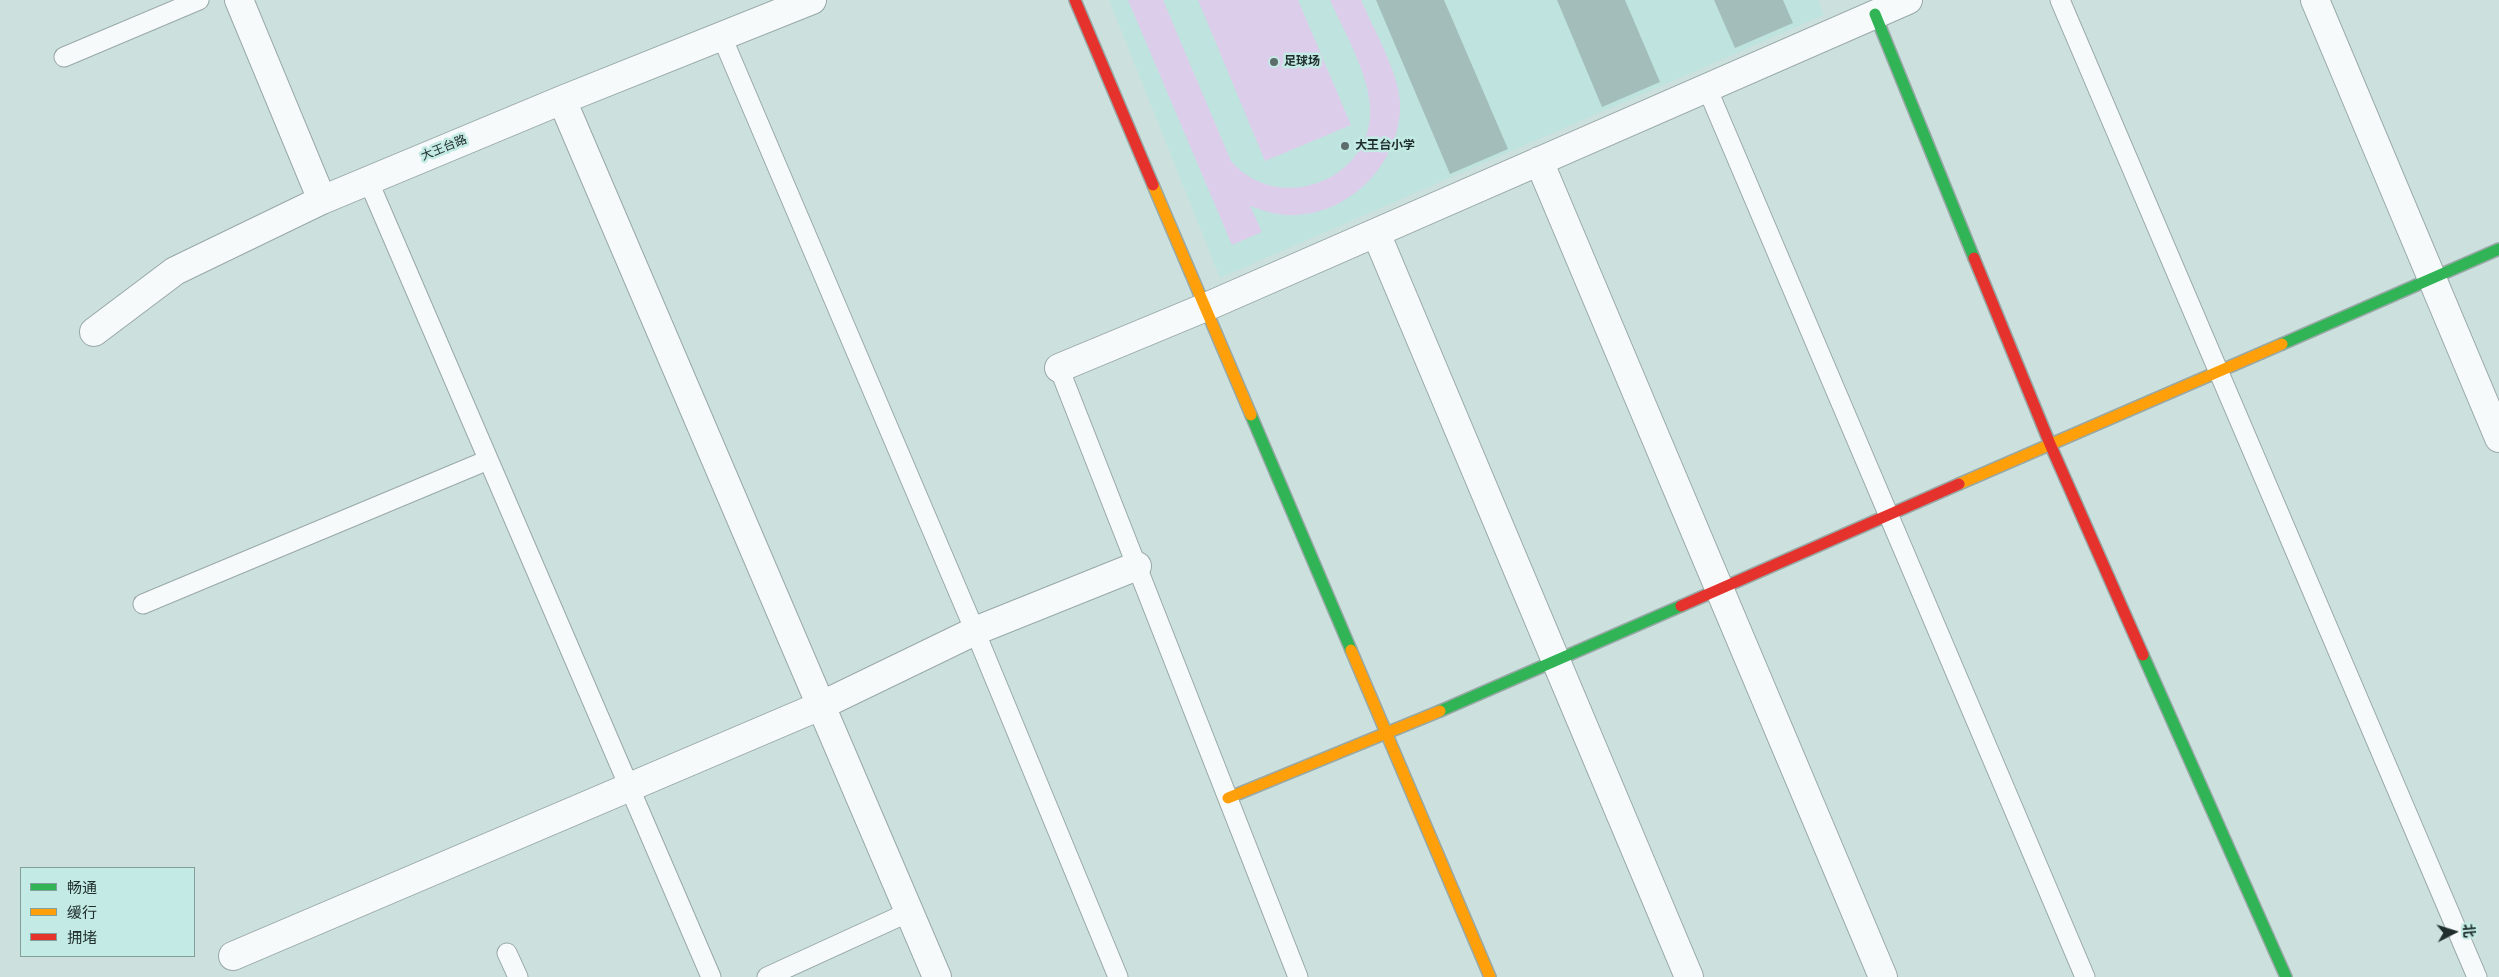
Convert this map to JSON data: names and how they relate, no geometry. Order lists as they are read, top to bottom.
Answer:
{
  "streets": {
    "street": ["大王台路"]
  },
  "places": ["足球场", "大王台小学"],
  "legend": ["畅通", "缓行", "拥堵"],
  "north": "right"
}
